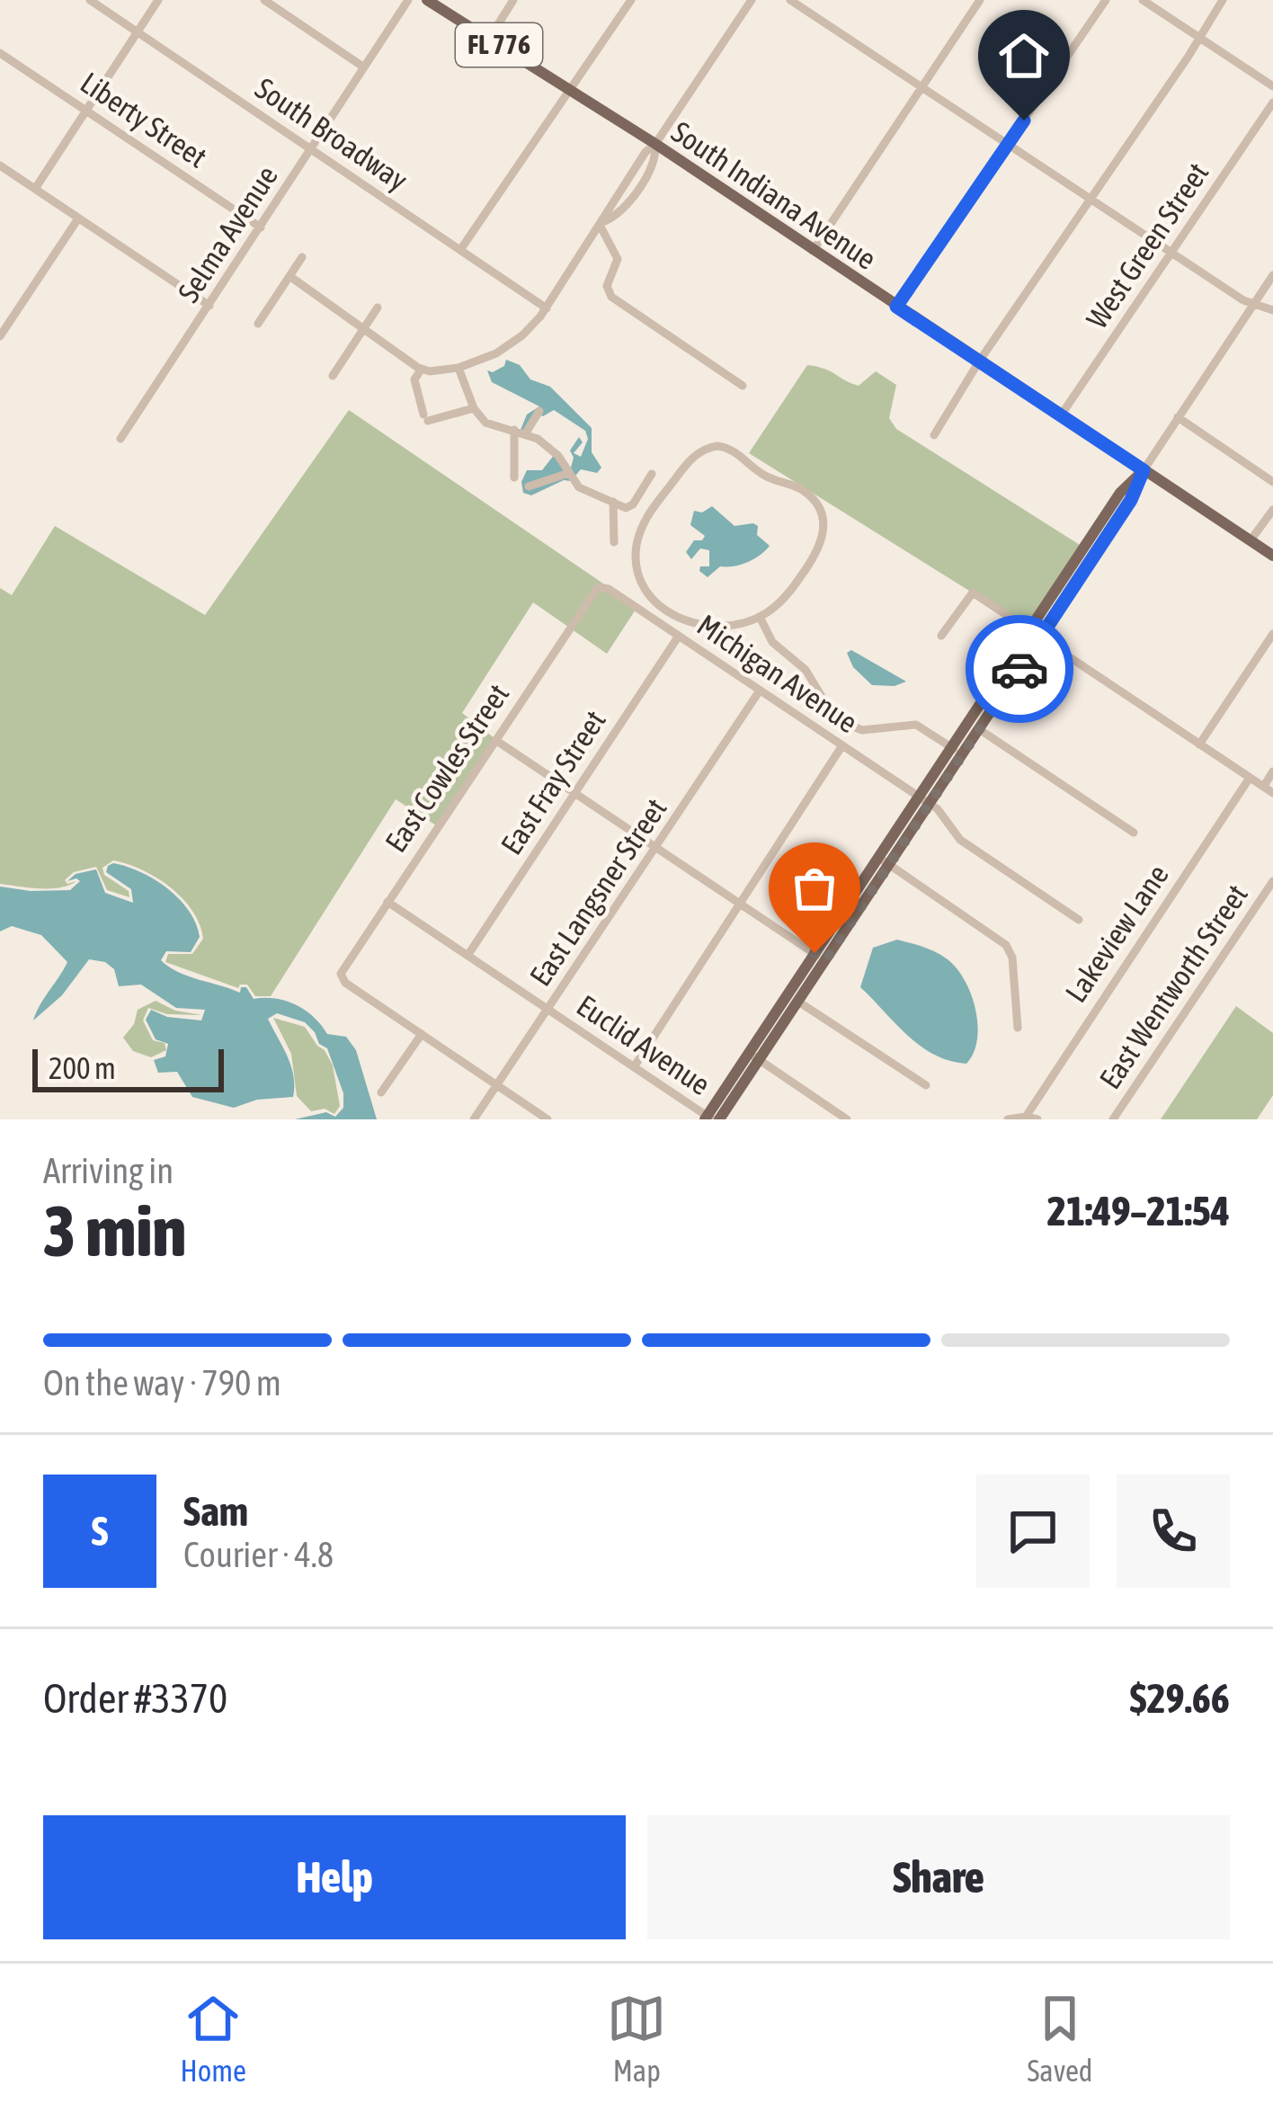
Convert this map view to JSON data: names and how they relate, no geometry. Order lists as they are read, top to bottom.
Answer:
{
  "streets": {
    "main road": ["FL 776", "South Indiana Avenue"],
    "street": [
      "Liberty Street",
      "South Broadway",
      "Selma Avenue",
      "West Green Street",
      "Michigan Avenue",
      "East Cowles Street",
      "East Fray Street",
      "East Langsner Street",
      "Lakeview Lane",
      "East Wentworth Street",
      "Euclid Avenue"
    ]
  },
  "crossings": [
    ["FL 776", "South Indiana Avenue"],
    ["Liberty Street", "Selma Avenue"],
    ["South Broadway", "Selma Avenue"],
    ["South Indiana Avenue", "West Green Street"],
    ["Michigan Avenue", "East Cowles Street"],
    ["Michigan Avenue", "East Fray Street"],
    ["Michigan Avenue", "East Langsner Street"],
    ["East Cowles Street", "Euclid Avenue"],
    ["East Fray Street", "Euclid Avenue"],
    ["East Langsner Street", "Euclid Avenue"]
  ],
  "scale_bar": "200 m",
  "page": {
    "scale": "200 m",
    "heading": ["3 min", "Arriving in", "21:49–21:54"],
    "panel": [
      "Sam",
      "Courier · 4.8",
      "Order #3370",
      "$29.66"
    ],
    "bar": "On the way · 790 m",
    "round": "S",
    "buttons": ["Help", "Share"],
    "tabs": ["Home", "Map", "Saved"]
  }
}
